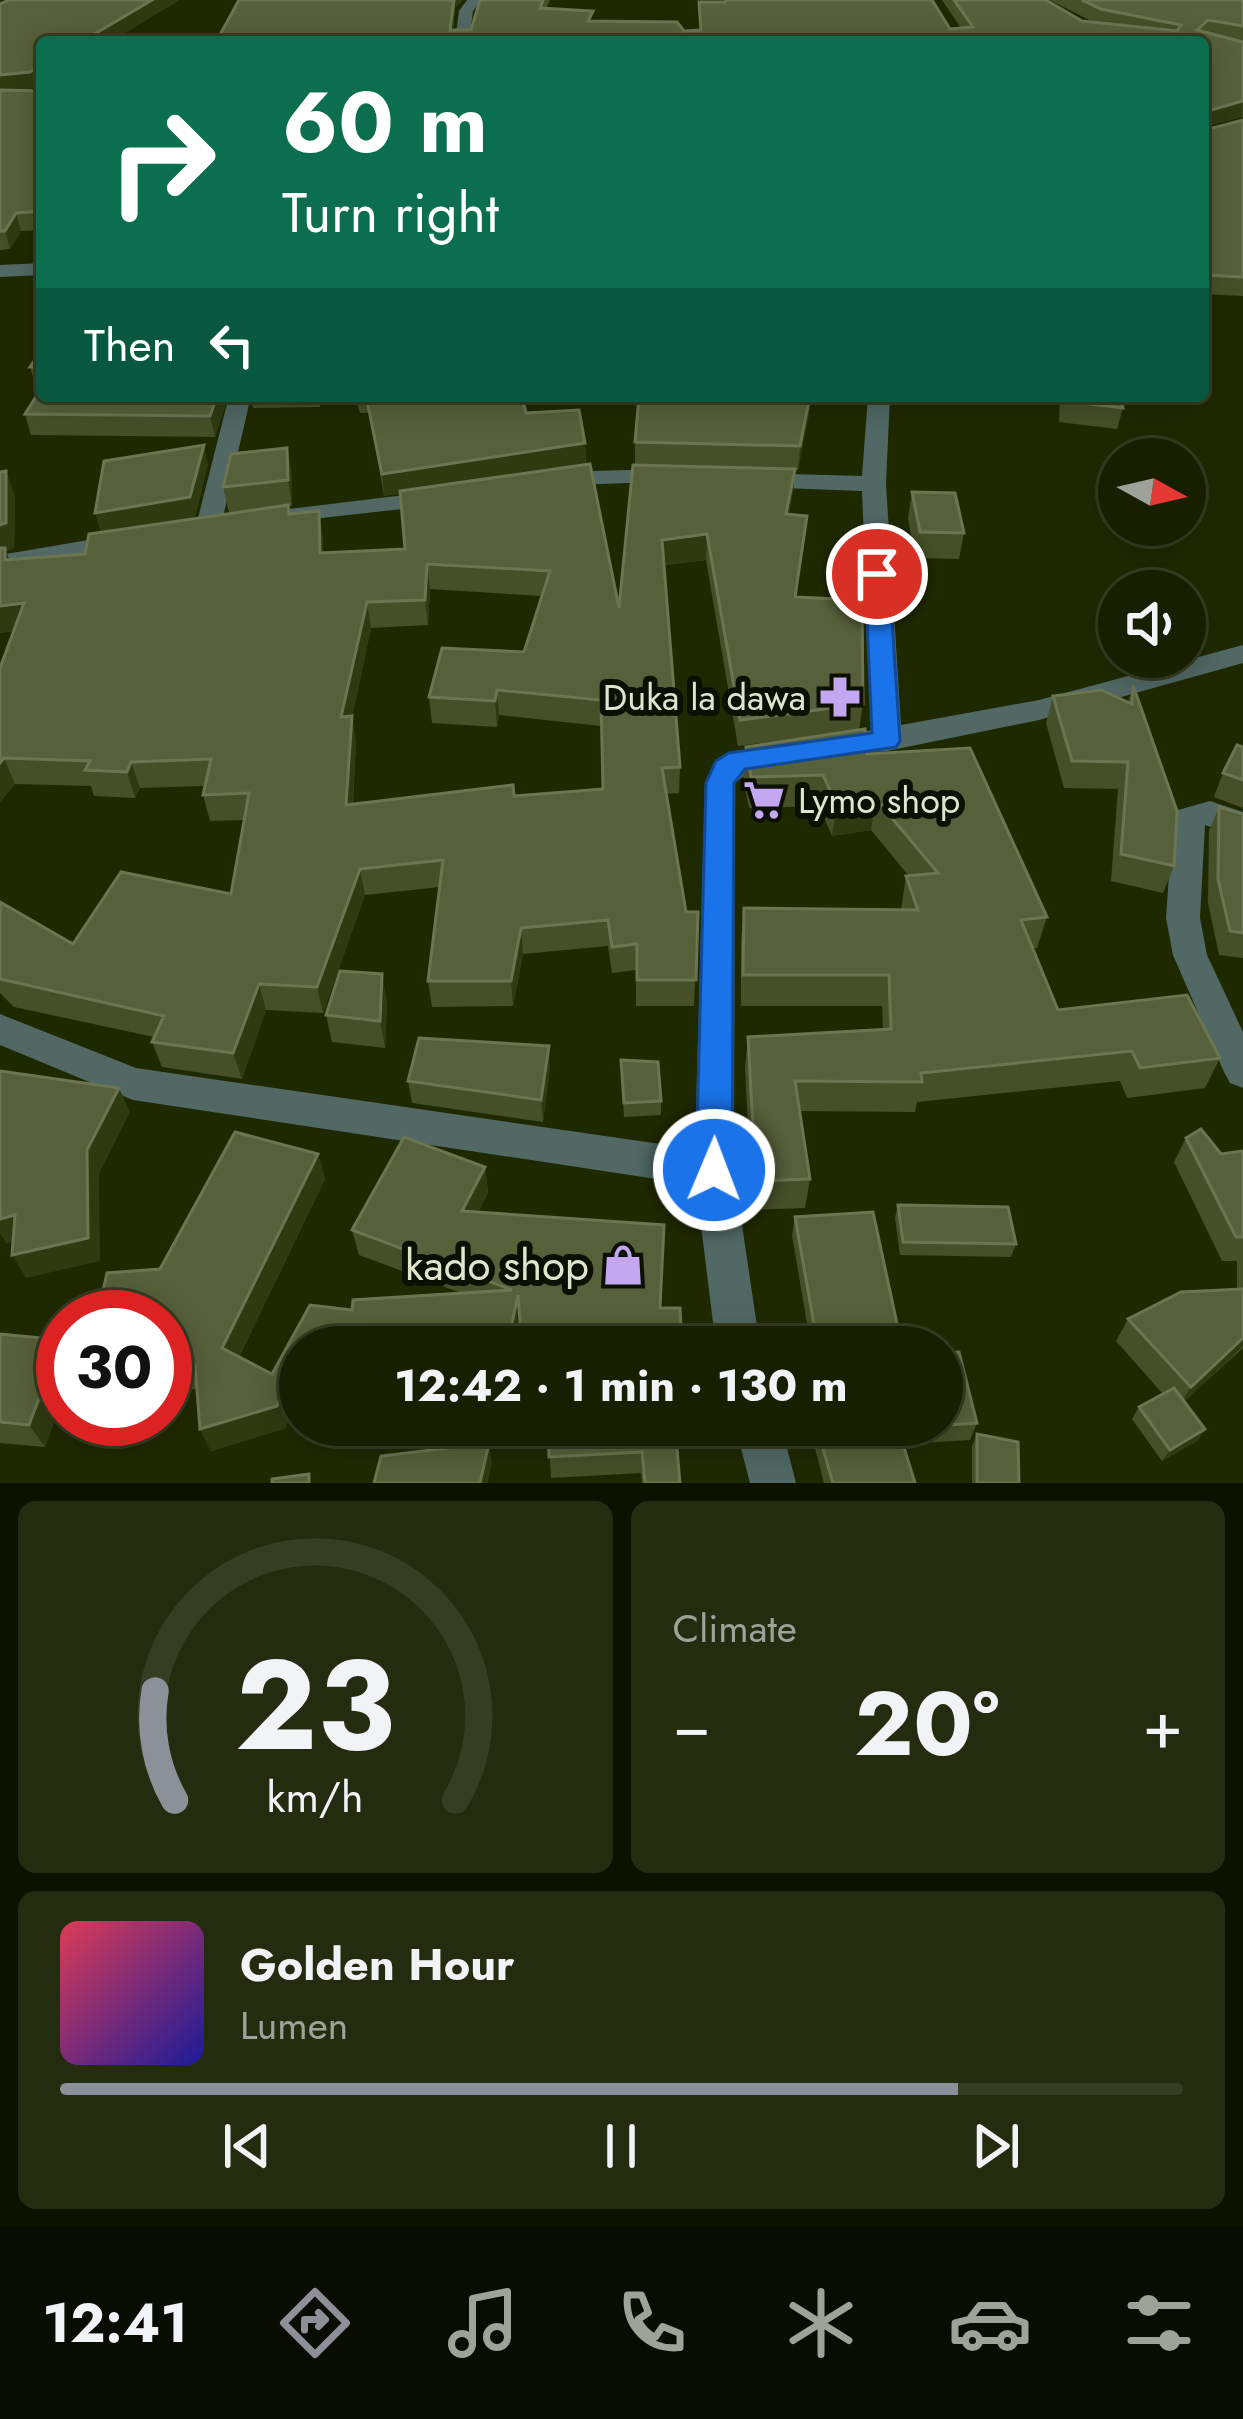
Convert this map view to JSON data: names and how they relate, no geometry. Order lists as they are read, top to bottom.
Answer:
{
  "places": {
    "pharmacy": ["Duka la dawa"],
    "supermarket": ["Lymo shop"],
    "shop": ["kado shop"]
  },
  "north": "right",
  "page": {
    "turn": ["60 m", "Turn right"],
    "then": "Then",
    "limit": "30",
    "trip": "12:42 · 1 min · 130 m",
    "tile": "Climate",
    "heat": ["−", "20°", "+"],
    "song": ["Golden Hour", "Lumen"],
    "tabs": "12:41",
    "gauge": ["23", "km/h"]
  }
}
